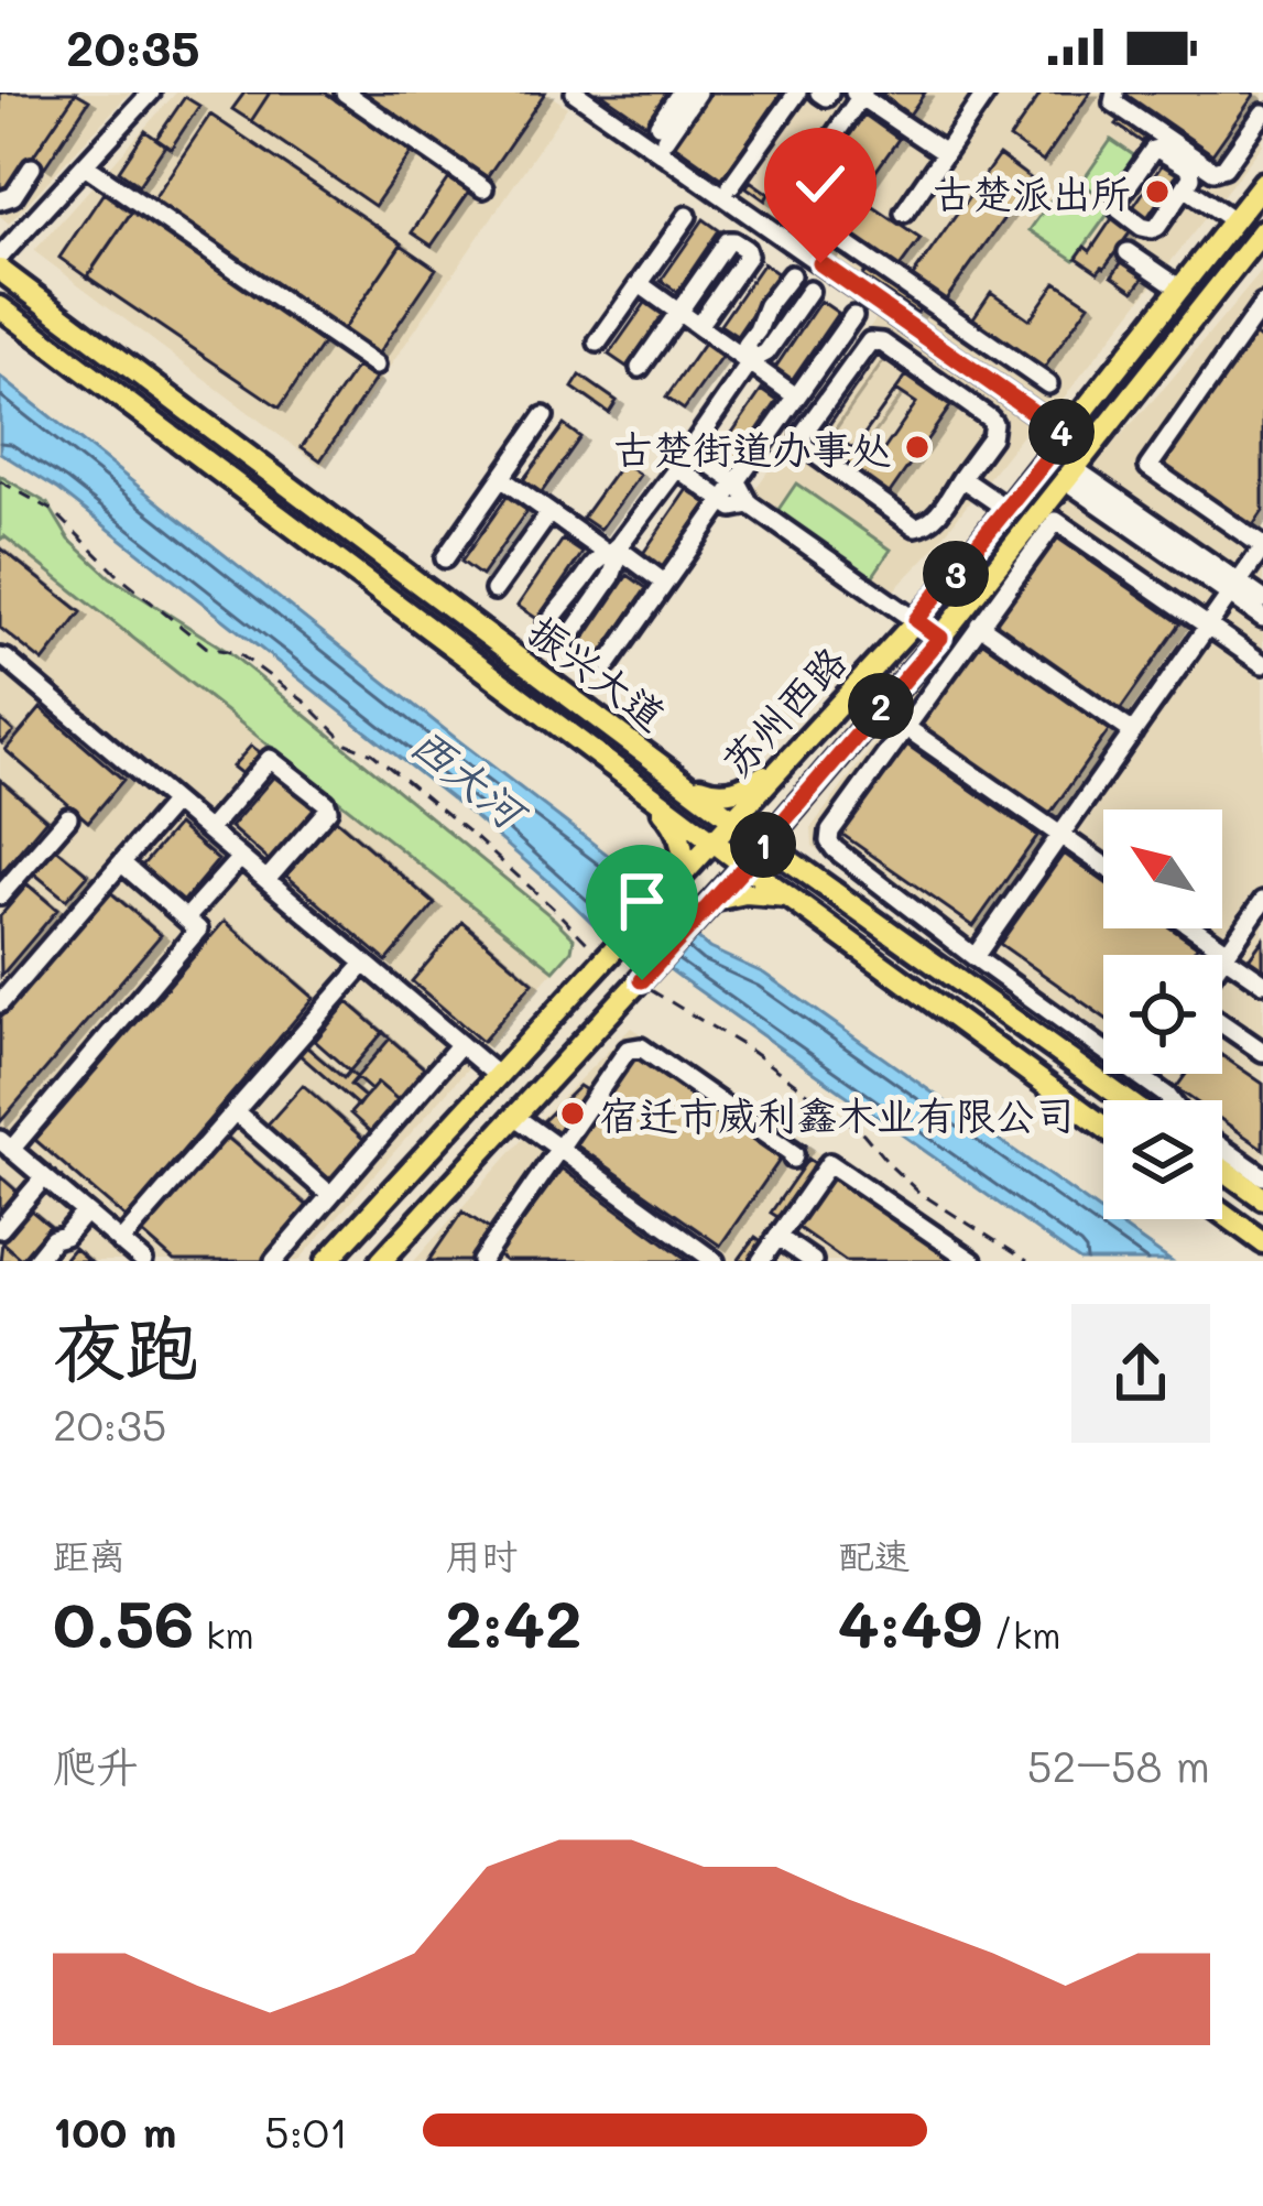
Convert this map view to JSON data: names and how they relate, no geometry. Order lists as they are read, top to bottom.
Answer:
{
  "streets": {
    "main road": ["振兴大道", "苏州西路"]
  },
  "crossings": [
    ["振兴大道", "苏州西路"]
  ],
  "water": ["西大河"],
  "places": ["古楚派出所", "古楚街道办事处", "宿迁市威利鑫木业有限公司"],
  "north": "top left",
  "page": {
    "status": "20:35",
    "pins": [
      "4",
      "3",
      "2",
      "1"
    ],
    "heading": ["夜跑", "20:35"],
    "stats": [
      ["距离", "0.56 km"],
      ["用时", "2:42"],
      ["配速", "4:49 /km"]
    ],
    "chart": ["爬升", "52–58 m"],
    "list": [
      {
        "name": "100 m",
        "note": "5:01"
      }
    ]
  }
}
